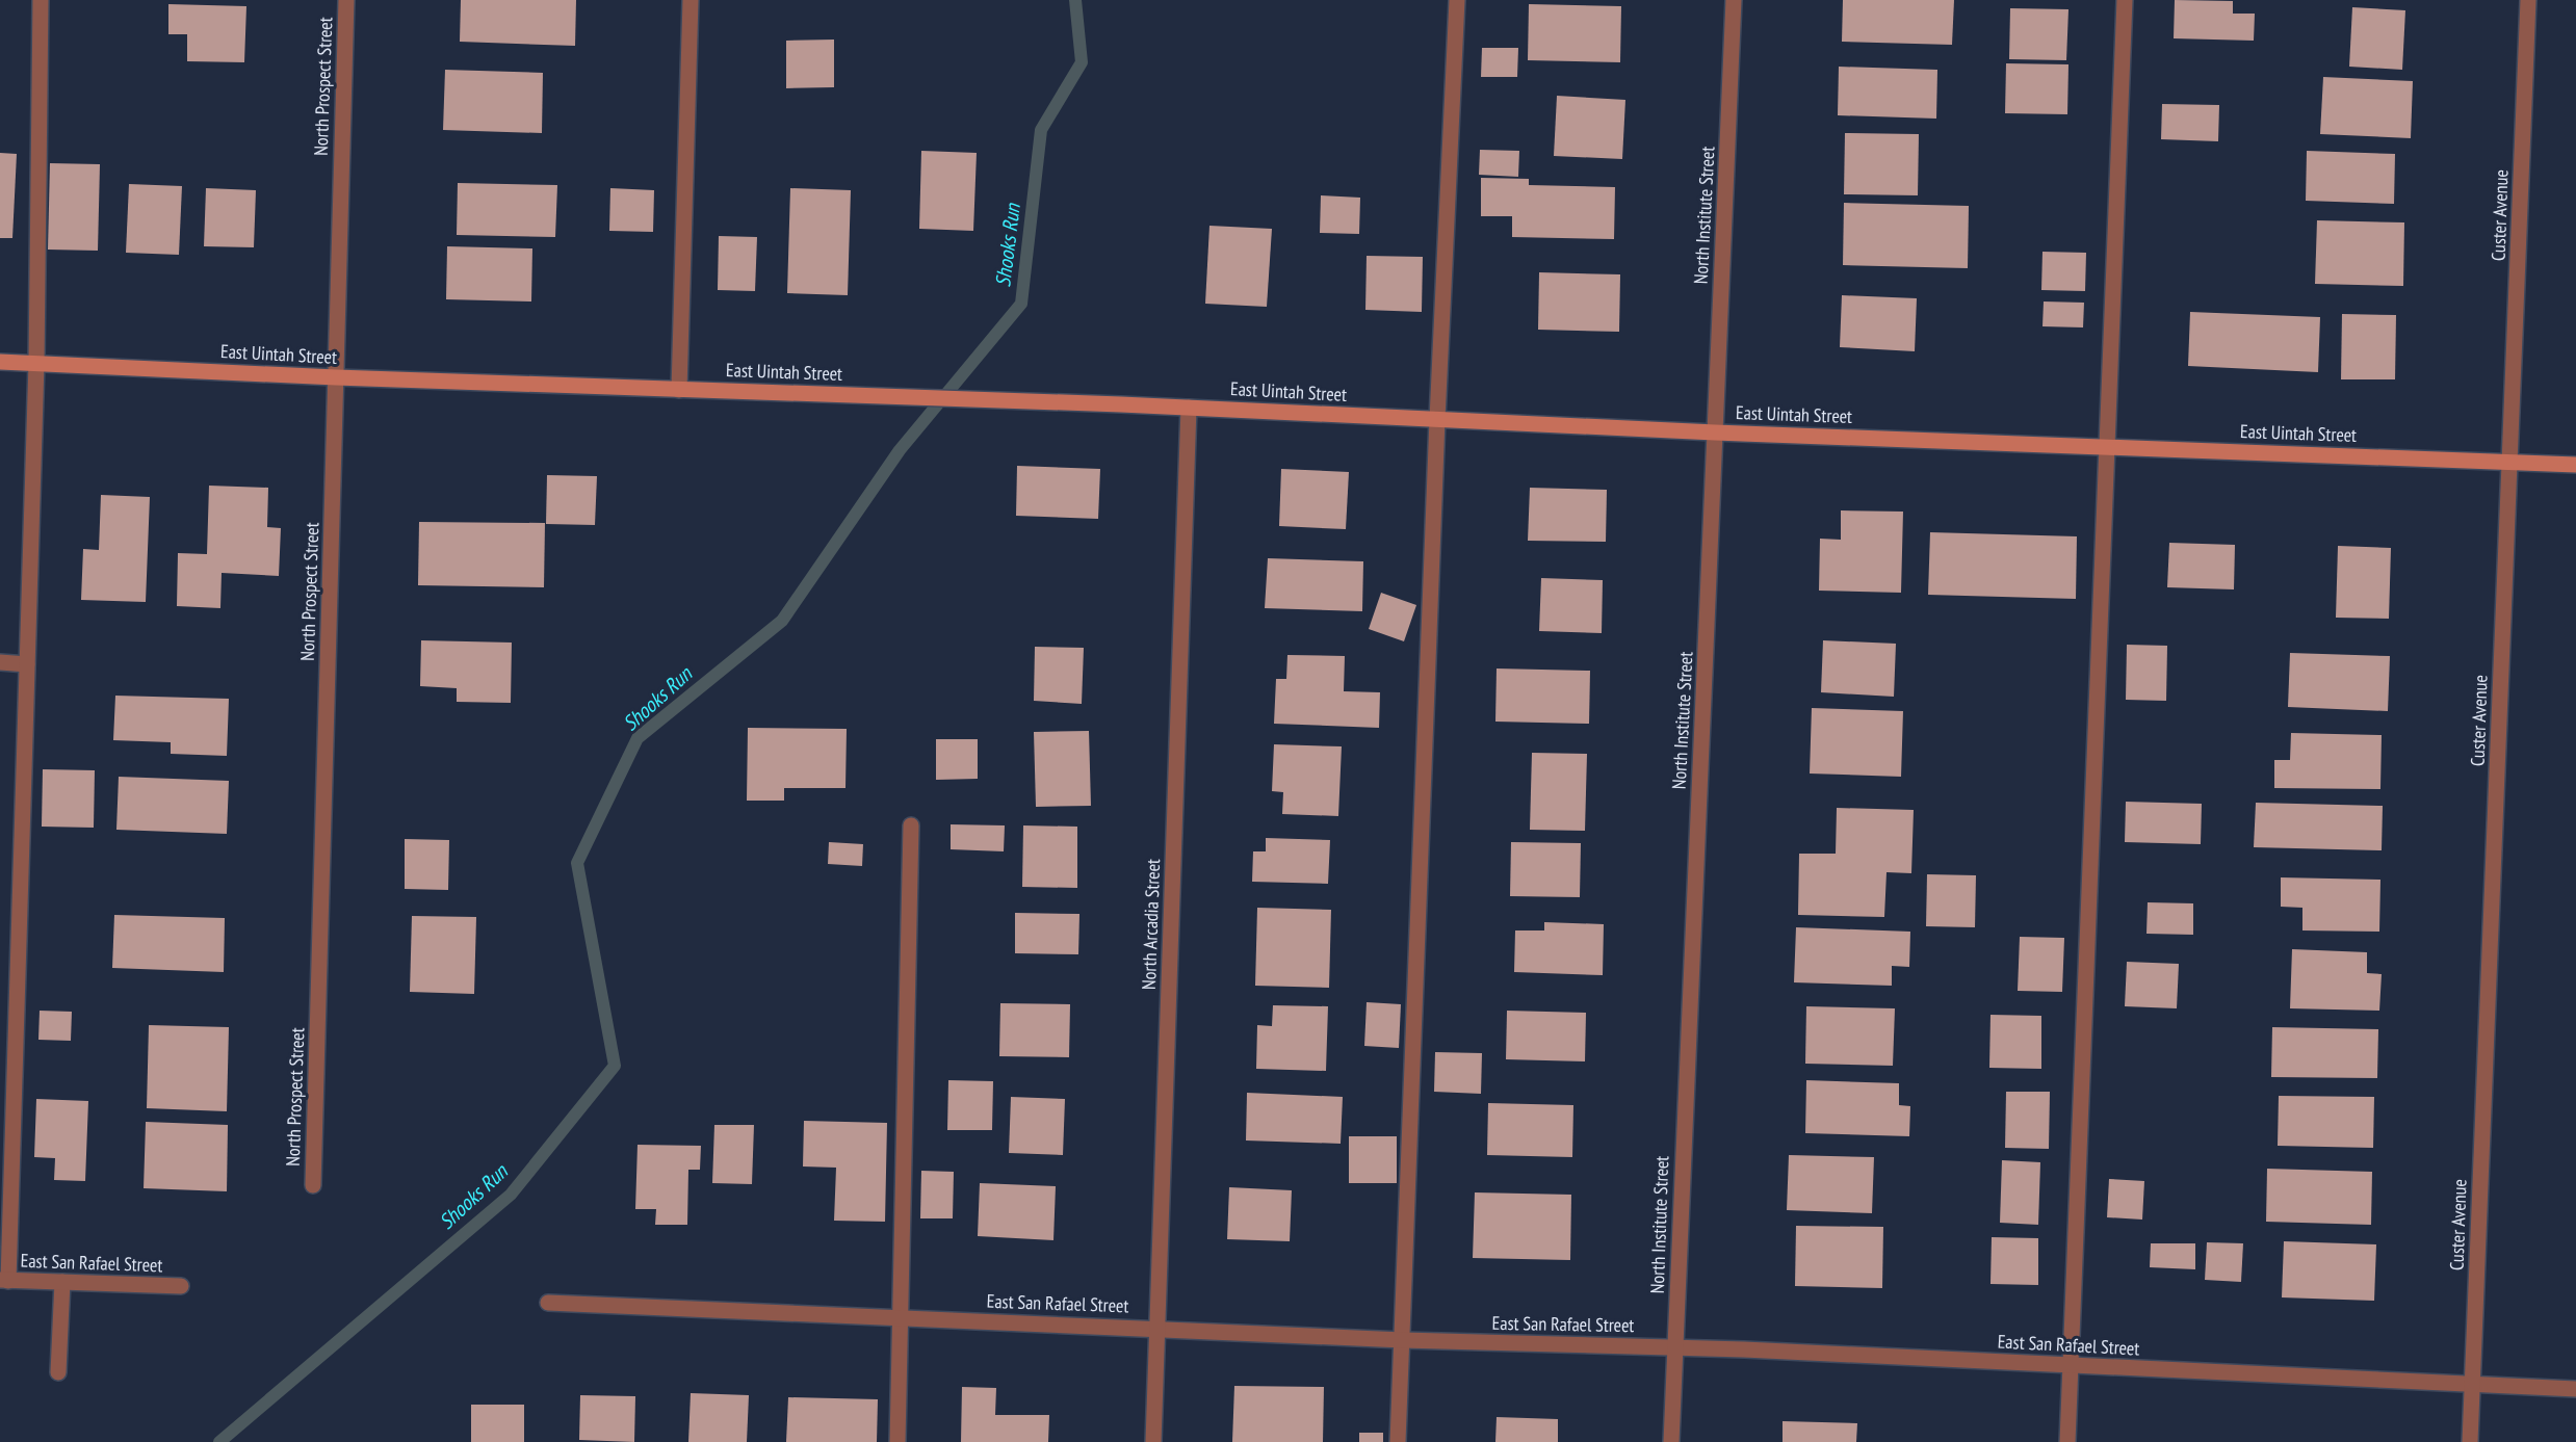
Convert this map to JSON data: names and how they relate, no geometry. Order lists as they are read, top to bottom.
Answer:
{
  "streets": {
    "main road": ["East Uintah Street"],
    "street": [
      "North Prospect Street",
      "North Institute Street",
      "Custer Avenue",
      "North Arcadia Street",
      "East San Rafael Street"
    ]
  },
  "crossings": [
    ["North Prospect Street", "East Uintah Street"],
    ["North Institute Street", "East Uintah Street"],
    ["North Institute Street", "East San Rafael Street"],
    ["Custer Avenue", "East Uintah Street"],
    ["Custer Avenue", "East San Rafael Street"],
    ["East Uintah Street", "North Arcadia Street"],
    ["North Arcadia Street", "East San Rafael Street"]
  ],
  "water": ["Shooks Run"]
}
